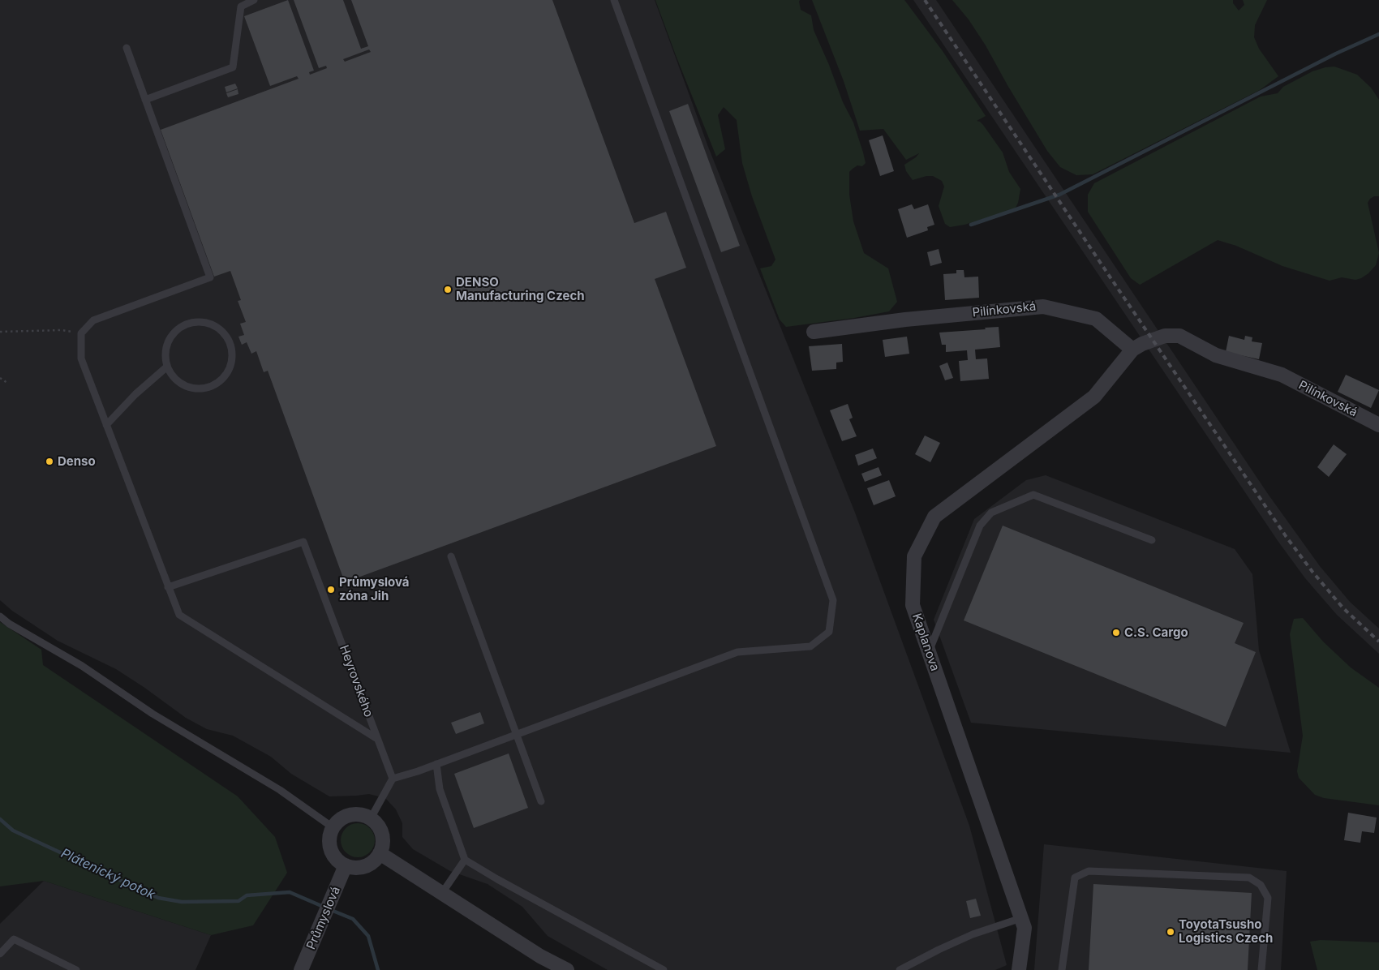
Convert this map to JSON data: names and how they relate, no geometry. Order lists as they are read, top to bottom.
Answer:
{
  "streets": {
    "street": ["Pilínkovská", "Kaplanova", "Průmyslová"],
    "lane": ["Heyrovského"]
  },
  "crossings": [
    ["Pilínkovská", "Kaplanova"]
  ],
  "water": ["Plátenický potok"],
  "places": [
    "DENSO Manufacturing Czech",
    "Denso",
    "Průmyslová zóna Jih",
    "C.S. Cargo",
    "ToyotaTsusho Logistics Czech"
  ]
}
